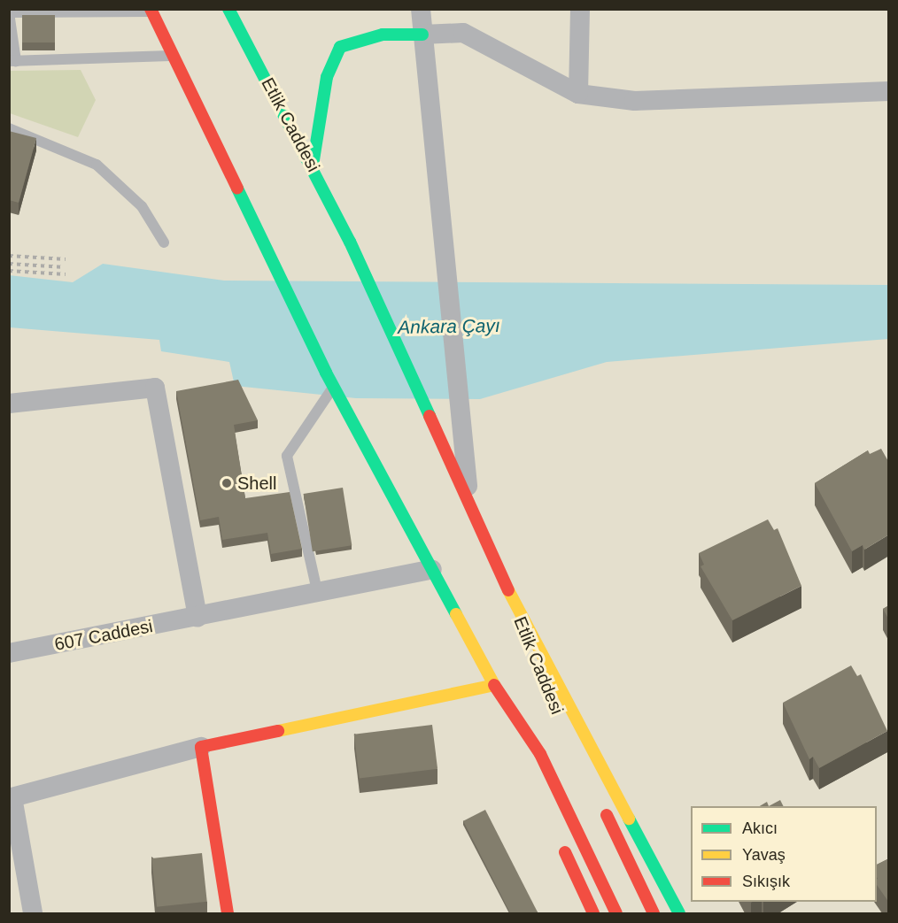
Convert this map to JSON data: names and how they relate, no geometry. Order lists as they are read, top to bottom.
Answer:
{
  "streets": {
    "main road": ["Etlik Caddesi"],
    "street": ["607 Caddesi"]
  },
  "water": ["Ankara Çayı"],
  "places": ["Shell"],
  "legend": ["Akıcı", "Yavaş", "Sıkışık"]
}
